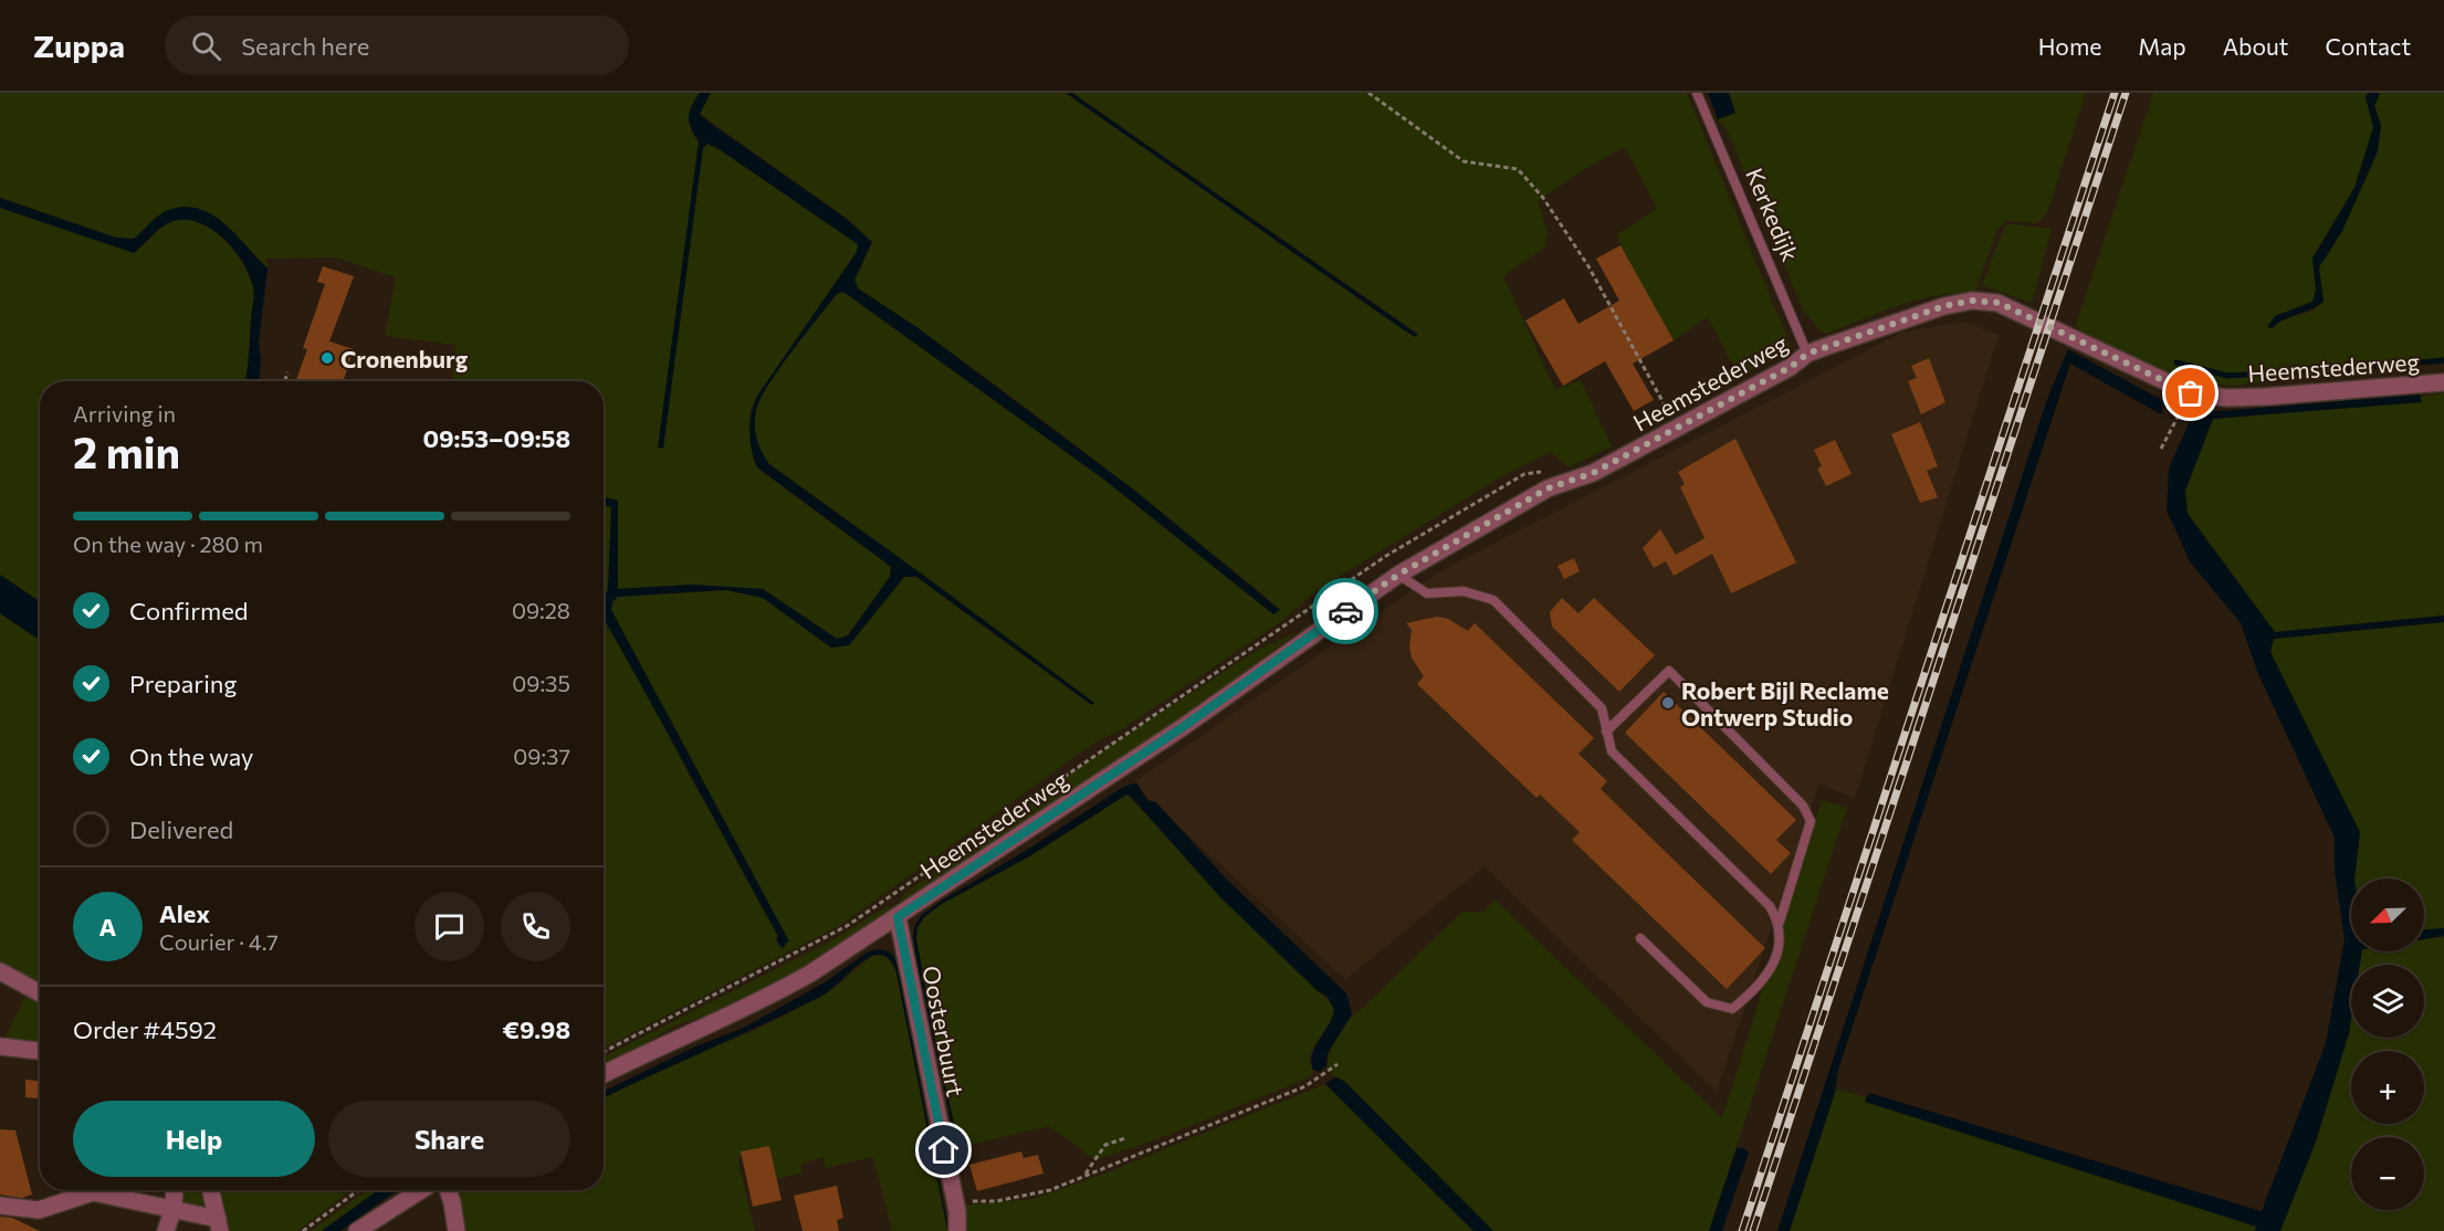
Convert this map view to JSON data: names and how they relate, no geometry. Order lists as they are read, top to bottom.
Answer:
{
  "streets": {
    "street": ["Heemstederweg", "Oosterbuurt"],
    "lane": ["Kerkedijk"]
  },
  "crossings": [
    ["Kerkedijk", "Heemstederweg"],
    ["Heemstederweg", "Oosterbuurt"]
  ],
  "places": ["Cronenburg", "Robert Bijl Reclame Ontwerp Studio"],
  "north": "bottom left",
  "page": {
    "header": "Zuppa",
    "search": "Search here",
    "nav": [
      "Home",
      "Map",
      "About",
      "Contact"
    ],
    "heading": ["2 min", "Arriving in", "09:53–09:58"],
    "panel": [
      "Alex",
      "Courier · 4.7",
      "Order #4592",
      "€9.98"
    ],
    "bar": "On the way · 280 m",
    "list": [
      ["Confirmed", "09:28"],
      ["Preparing", "09:35"],
      ["On the way", "09:37"],
      "Delivered"
    ],
    "map_buttons": ["+", "−"],
    "round": "A",
    "buttons": ["Help", "Share"]
  }
}
